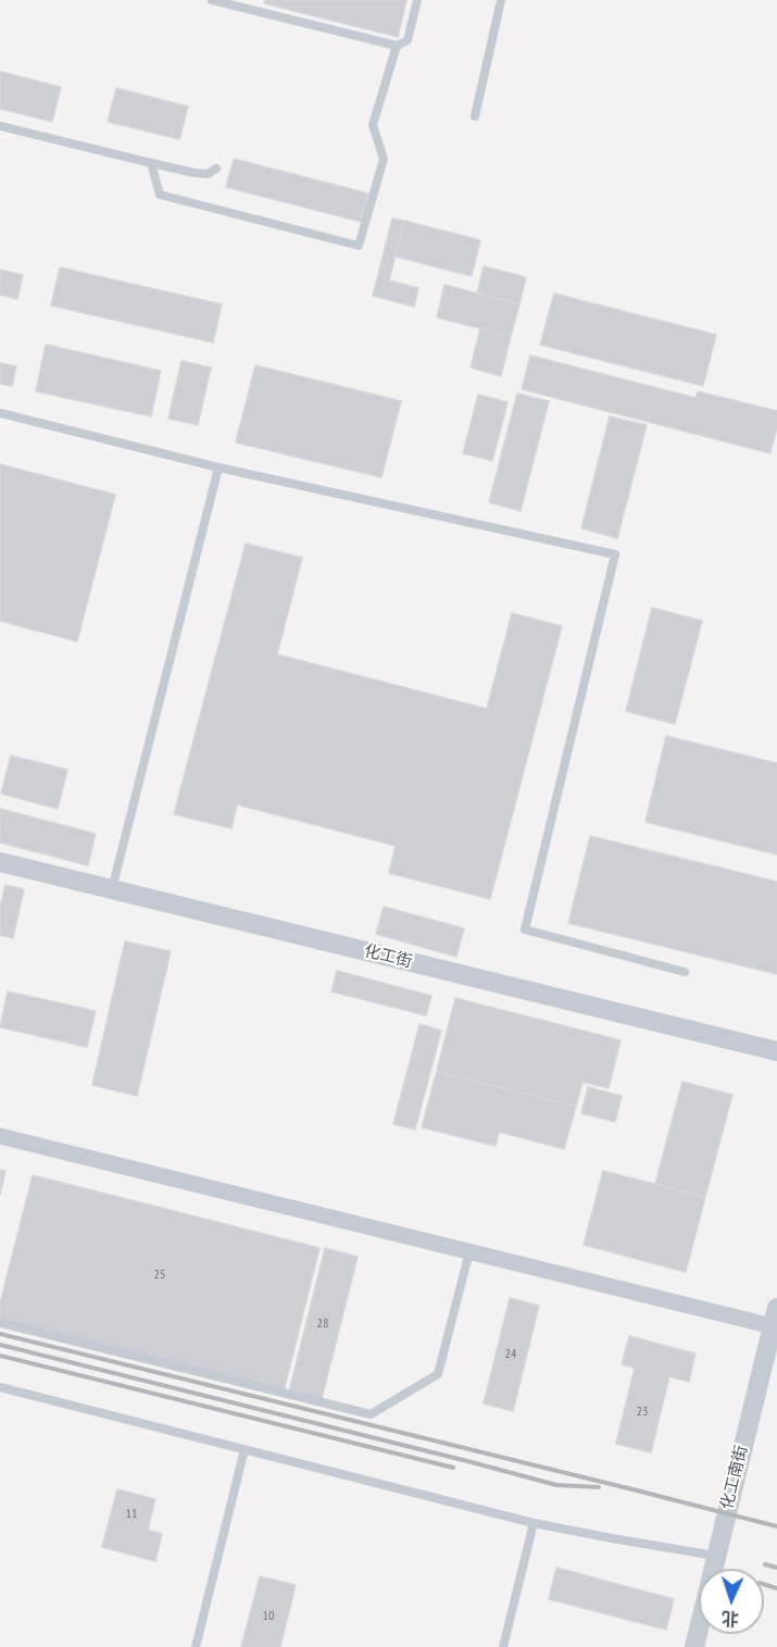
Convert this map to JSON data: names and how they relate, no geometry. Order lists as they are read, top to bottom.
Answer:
{
  "streets": {
    "street": ["化工街", "化工南街"]
  },
  "house_numbers": [
    "25",
    "28",
    "24",
    "23",
    "11",
    "10"
  ],
  "north": "bottom"
}
